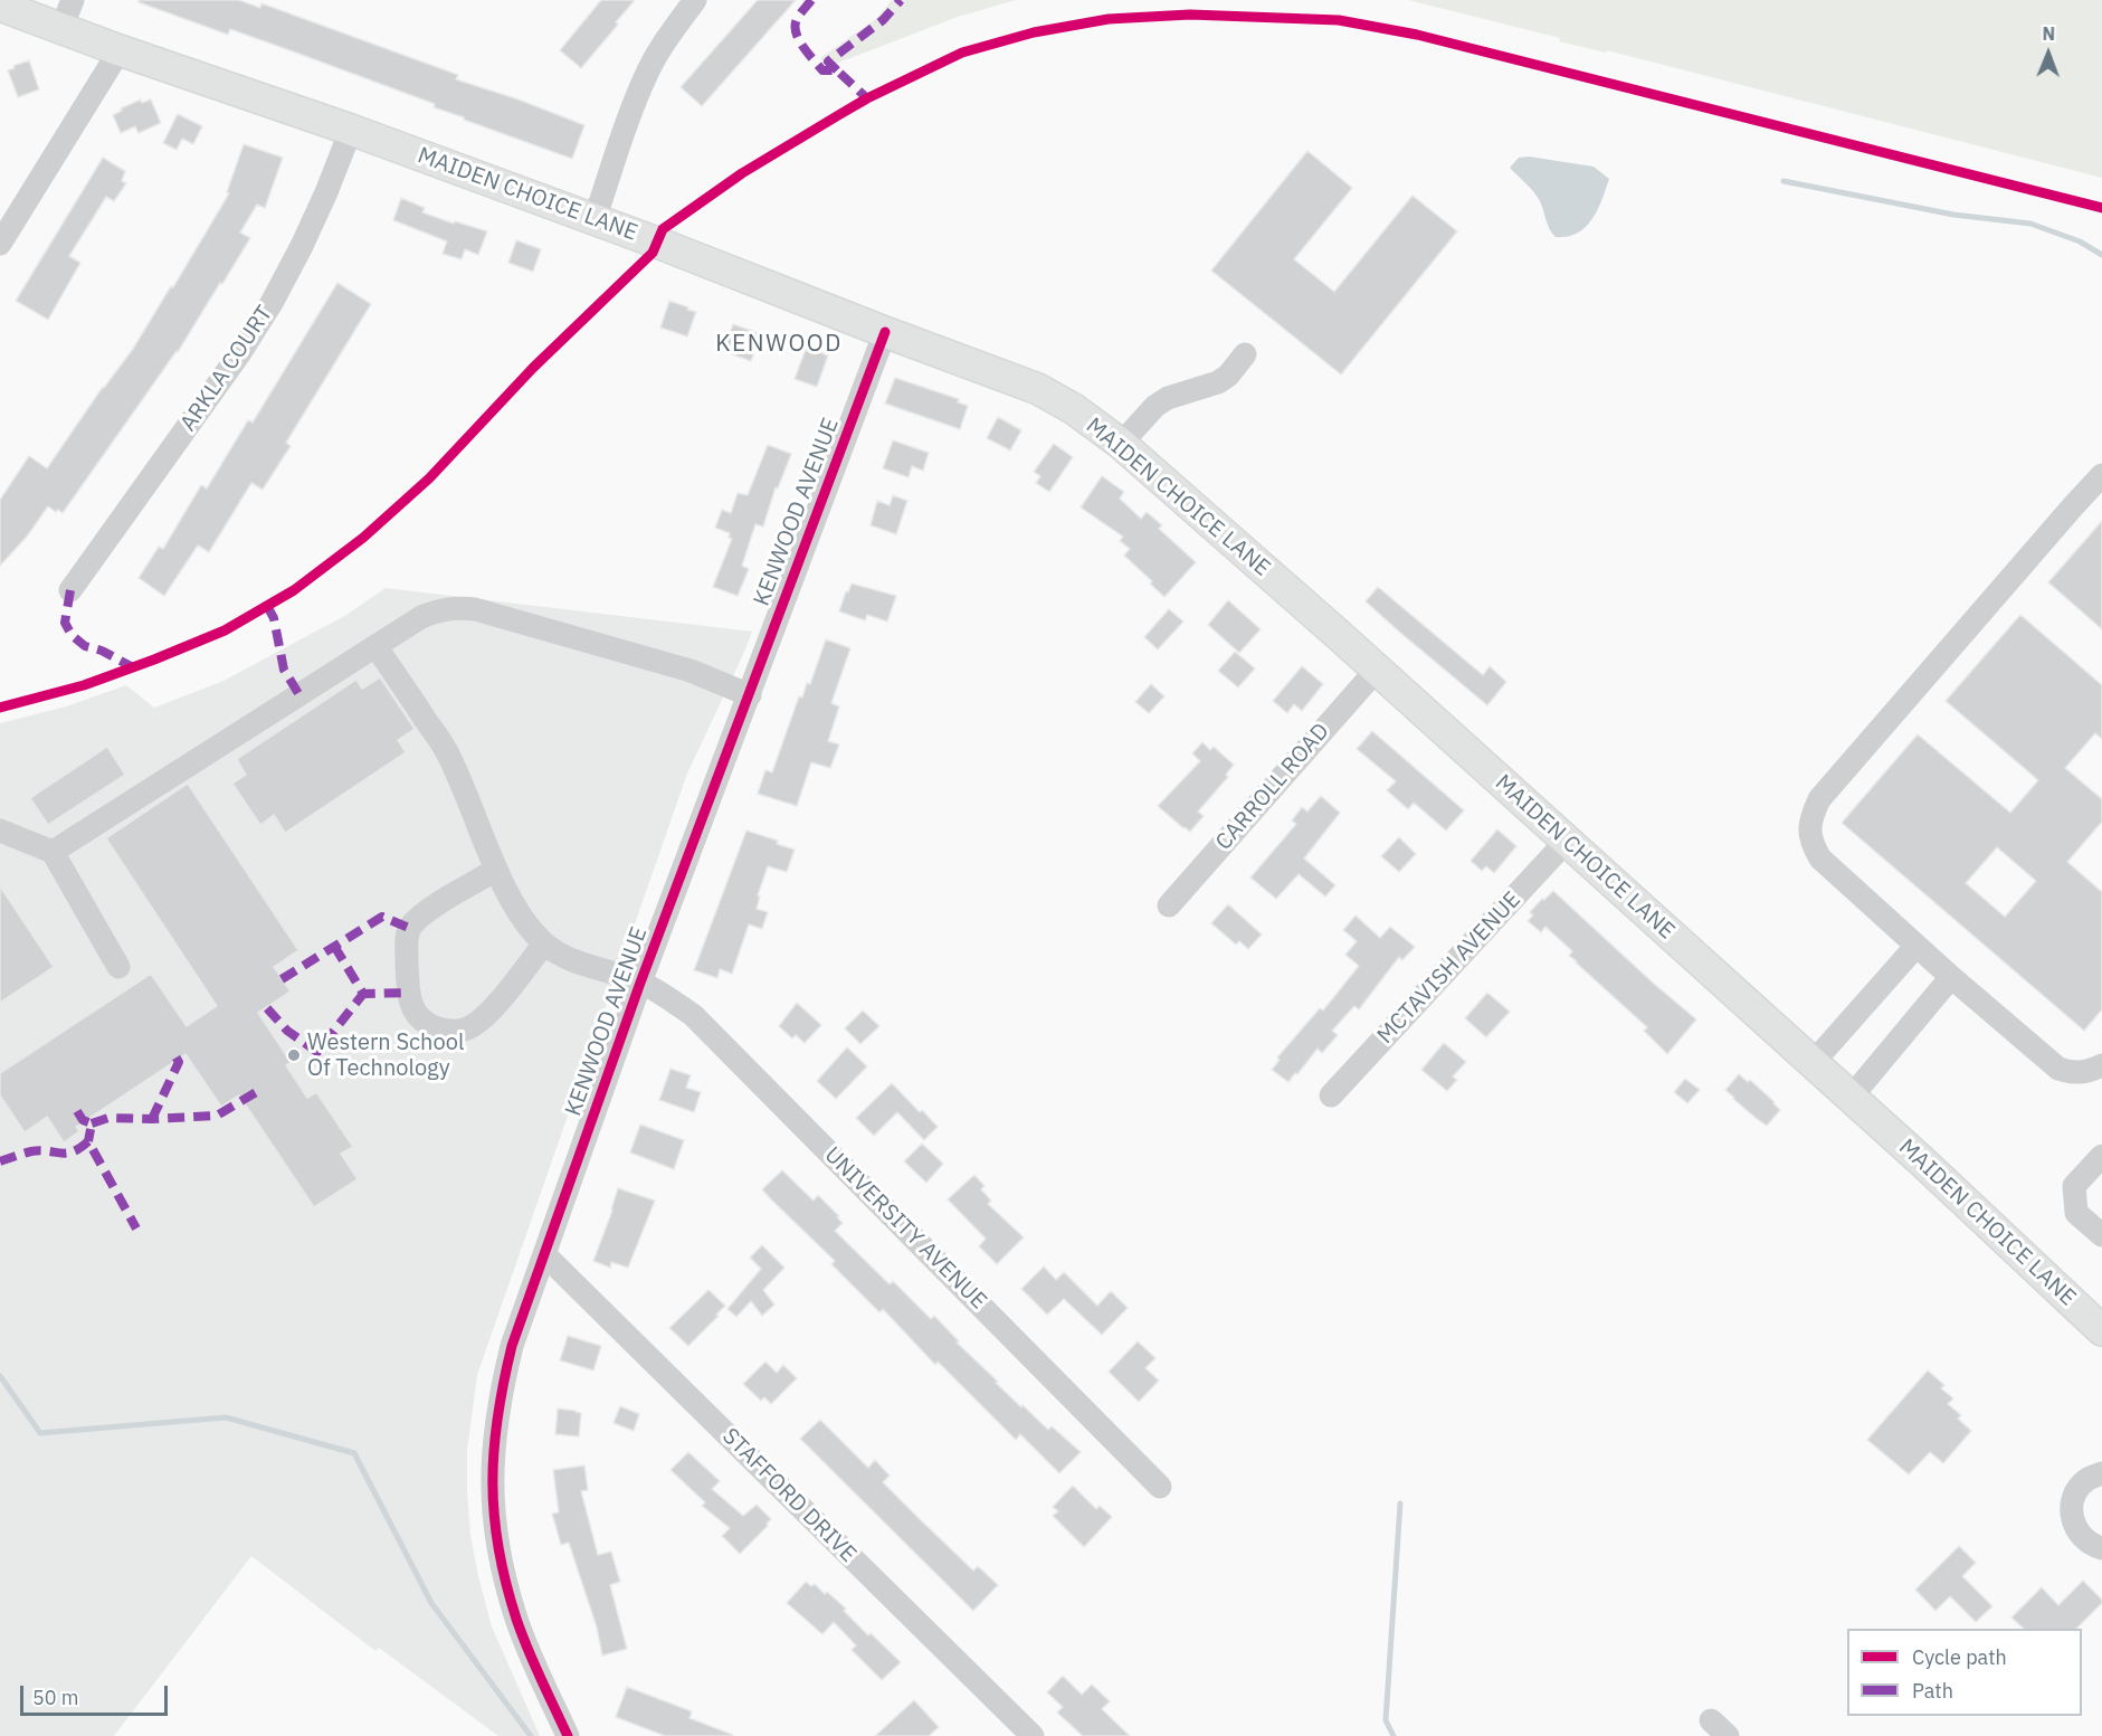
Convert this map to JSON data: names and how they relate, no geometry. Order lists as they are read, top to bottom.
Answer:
{
  "streets": {
    "main road": ["MAIDEN CHOICE LANE"],
    "street": [
      "ARKLA COURT",
      "KENWOOD AVENUE",
      "CARROLL ROAD",
      "MCTAVISH AVENUE",
      "UNIVERSITY AVENUE",
      "STAFFORD DRIVE"
    ]
  },
  "crossings": [
    ["MAIDEN CHOICE LANE", "ARKLA COURT"],
    ["MAIDEN CHOICE LANE", "KENWOOD AVENUE"],
    ["MAIDEN CHOICE LANE", "CARROLL ROAD"],
    ["MAIDEN CHOICE LANE", "MCTAVISH AVENUE"],
    ["KENWOOD AVENUE", "UNIVERSITY AVENUE"],
    ["KENWOOD AVENUE", "STAFFORD DRIVE"]
  ],
  "districts": ["KENWOOD"],
  "places": ["Western School Of Technology"],
  "legend": ["Cycle path", "Path"],
  "scale_bar": "50 m",
  "north": "top"
}
